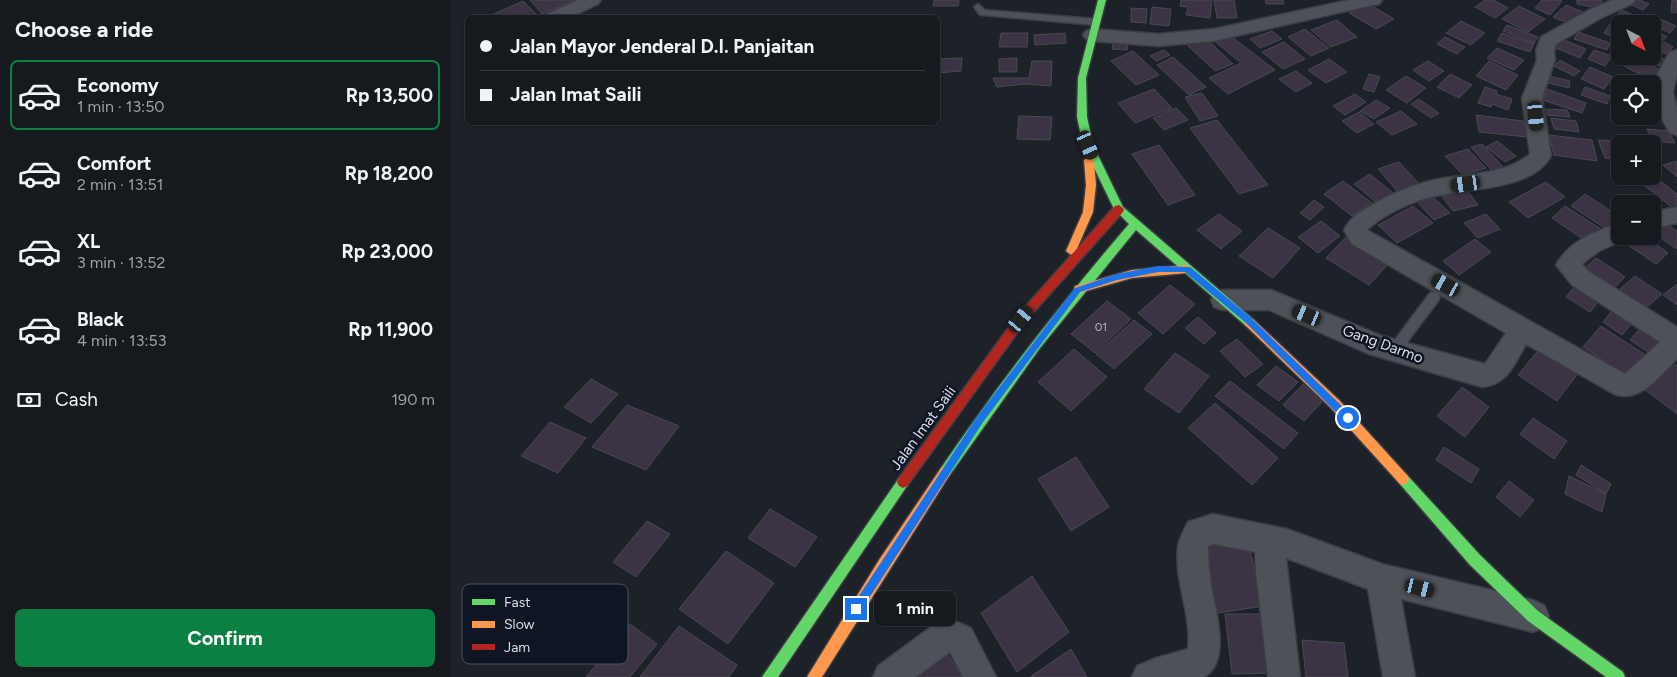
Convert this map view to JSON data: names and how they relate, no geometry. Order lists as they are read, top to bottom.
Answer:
{
  "streets": {
    "main road": ["Jalan Imat Saili"],
    "street": ["Gang Darmo"]
  },
  "house_numbers": ["01"],
  "legend": ["Fast", "Slow", "Jam"],
  "north": "bottom right",
  "page": {
    "heading": "Choose a ride",
    "map_buttons": ["+", "−"],
    "banner": ["Jalan Mayor Jenderal D.I. Panjaitan", "Jalan Imat Saili"],
    "list": [
      {
        "name": "Economy",
        "note": "1 min · 13:50",
        "value": "Rp 13,500"
      },
      {
        "name": "Comfort",
        "note": "2 min · 13:51",
        "value": "Rp 18,200"
      },
      {
        "name": "XL",
        "note": "3 min · 13:52",
        "value": "Rp 23,000"
      },
      {
        "name": "Black",
        "note": "4 min · 13:53",
        "value": "Rp 11,900"
      }
    ],
    "pay": ["Cash", "190 m"],
    "bubble": "1 min",
    "buttons": "Confirm"
  }
}
